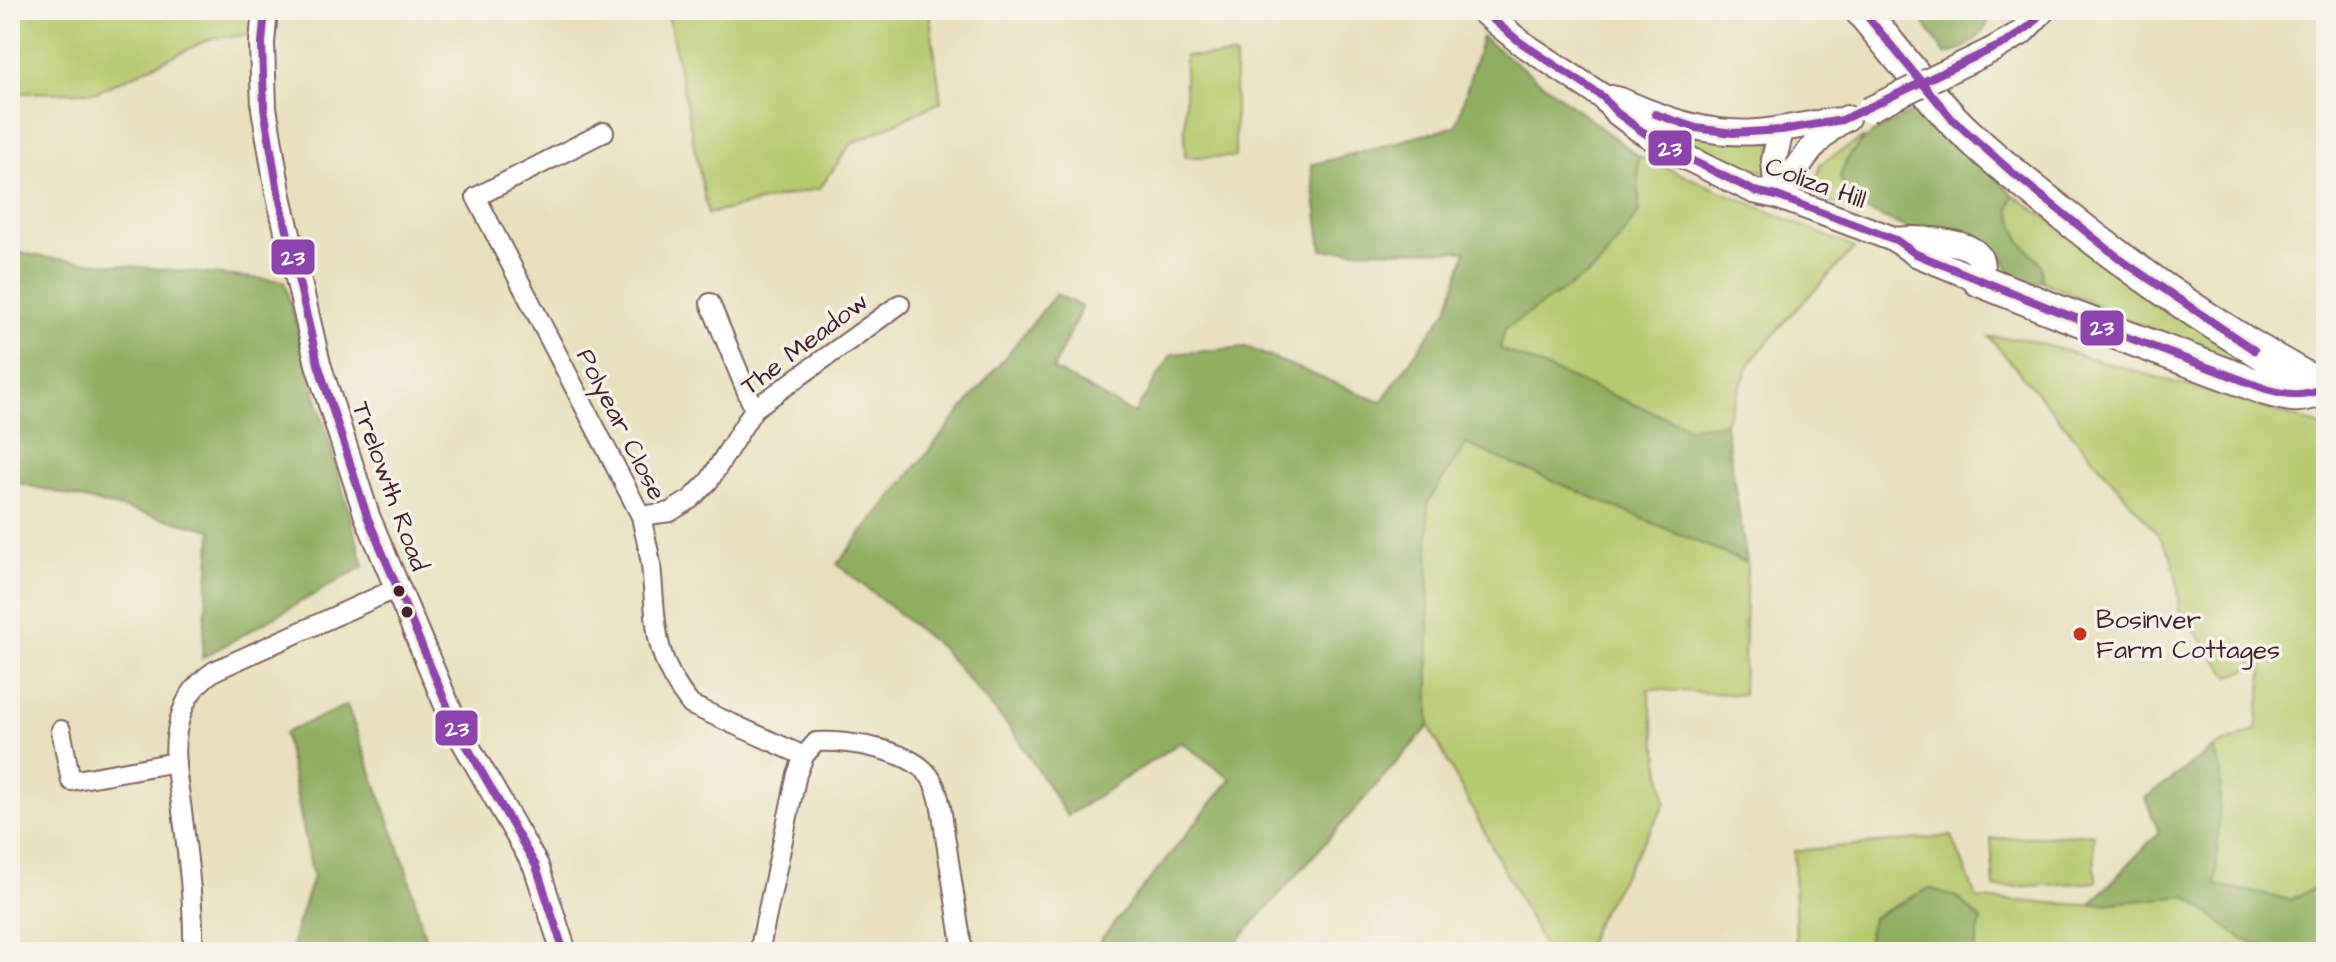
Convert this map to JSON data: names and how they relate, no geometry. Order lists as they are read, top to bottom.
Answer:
{
  "streets": {
    "street": [
      "Coliza Hill",
      "The Meadow",
      "Polyear Close",
      "Trelowth Road"
    ]
  },
  "crossings": [
    ["The Meadow", "Polyear Close"]
  ],
  "places": ["Bosinver Farm Cottages"],
  "lines": ["transit line 23"]
}
